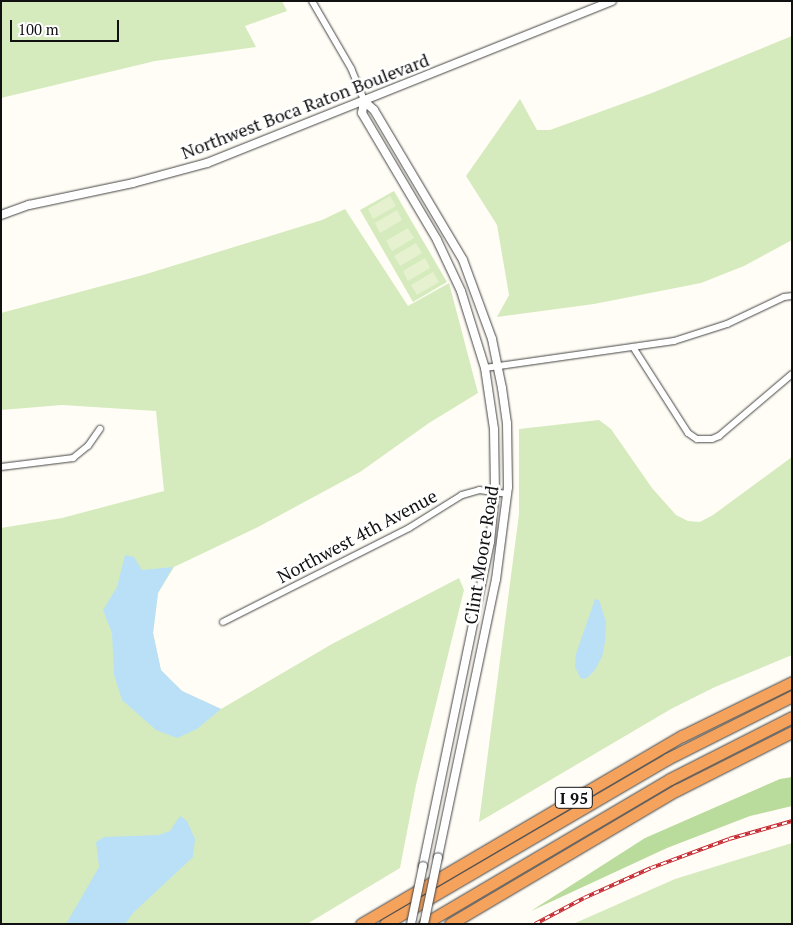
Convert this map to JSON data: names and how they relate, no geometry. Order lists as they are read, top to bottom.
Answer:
{
  "streets": {
    "highway": ["I 95"],
    "street": ["Northwest Boca Raton Boulevard", "Northwest 4th Avenue", "Clint Moore Road"]
  },
  "crossings": [
    ["Northwest Boca Raton Boulevard", "Clint Moore Road"],
    ["Northwest 4th Avenue", "Clint Moore Road"]
  ],
  "scale_bar": "100 m"
}
